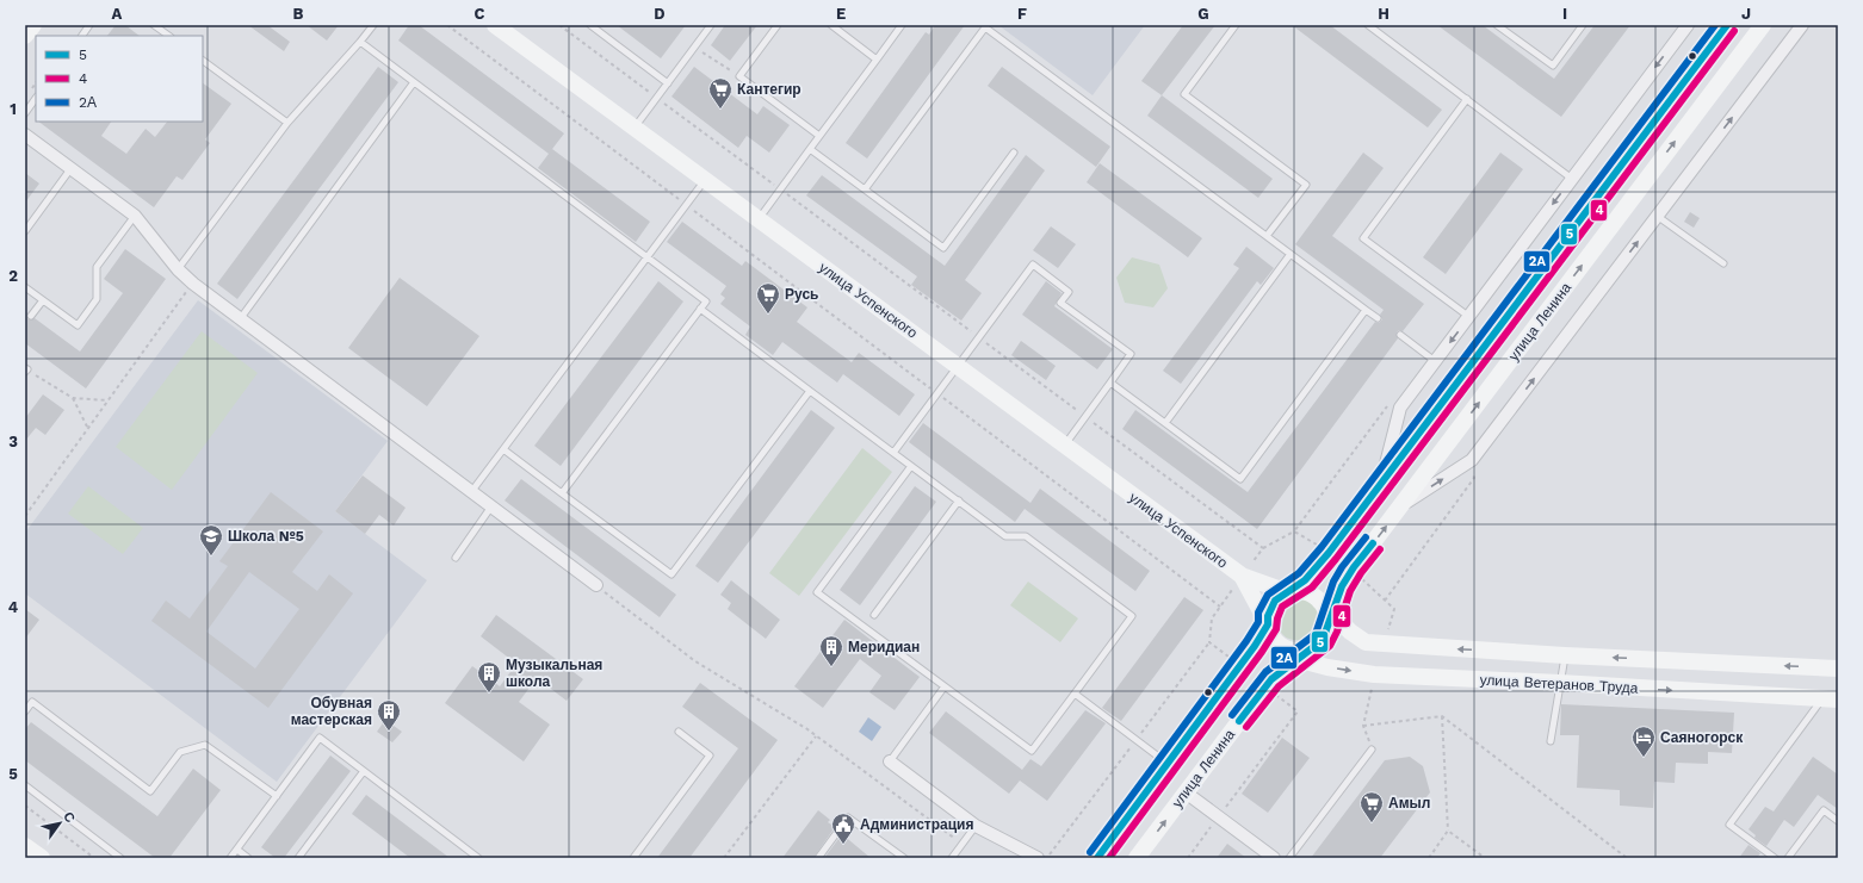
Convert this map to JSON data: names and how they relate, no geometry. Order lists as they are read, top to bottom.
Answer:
{
  "streets": {
    "street": ["улица Успенского", "улица Ленина", "улица Ветеранов Труда"]
  },
  "crossings": [
    ["улица Ленина", "улица Ветеранов Труда"]
  ],
  "places": {
    "supermarket": ["Кантегир", "Русь", "Амыл"],
    "school or university": ["Школа №5"],
    "building": ["Меридиан", "Музыкальная школа", "Обувная мастерская"],
    "hotel": ["Саяногорск"],
    "public building": ["Администрация"]
  },
  "lines": ["transit line 5", "transit line 2А", "transit line 4"],
  "legend": ["5", "4", "2А"],
  "north": "top right",
  "grid": {
    "columns": [
      "A",
      "B",
      "C",
      "D",
      "E",
      "F",
      "G",
      "H",
      "I",
      "J"
    ],
    "rows": [
      "1",
      "2",
      "3",
      "4",
      "5"
    ]
  }
}
